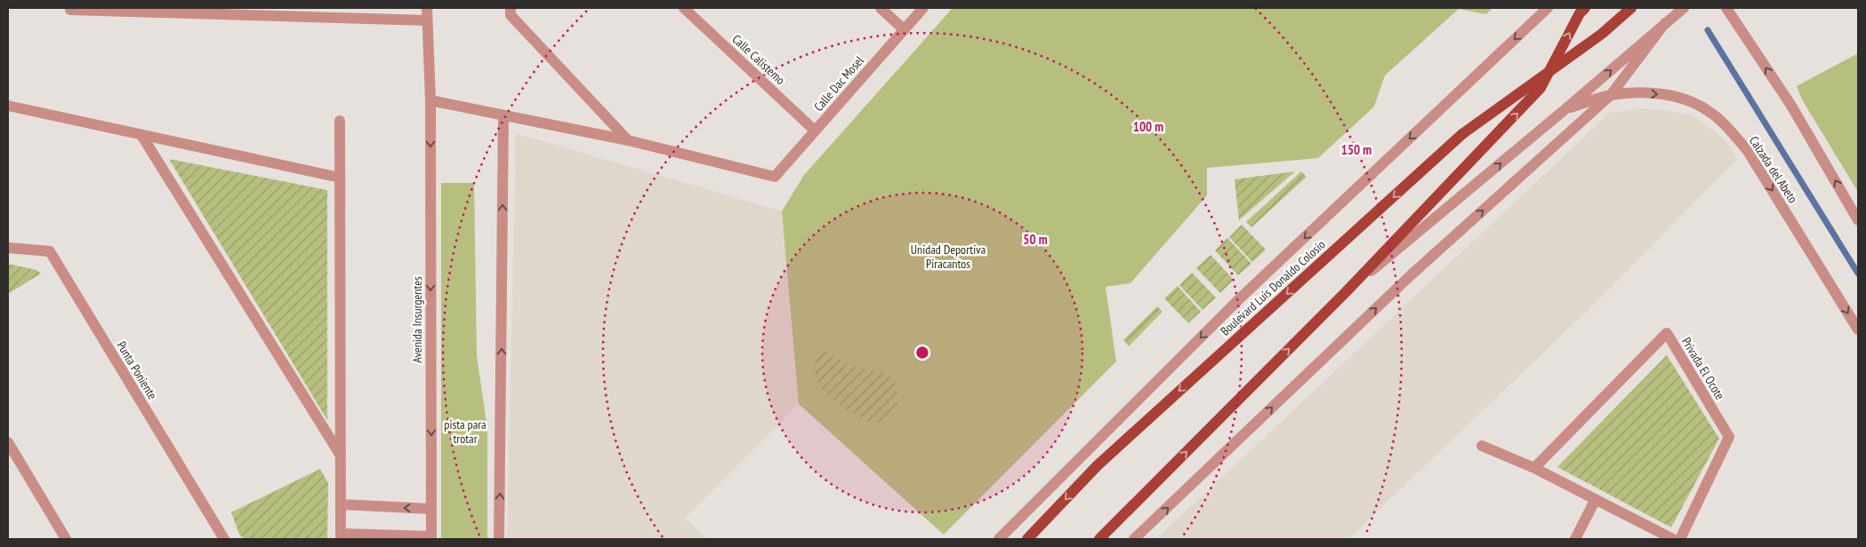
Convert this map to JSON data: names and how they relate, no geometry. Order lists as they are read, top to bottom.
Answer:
{
  "streets": {
    "main road": ["Boulevard Luis Donaldo Colosio"],
    "street": [
      "Calle Calistemo",
      "Calle Dac Mosel",
      "Calzada del Abeto",
      "Avenida Insurgentes",
      "Privada El Ocote",
      "Punta Poniente"
    ]
  },
  "crossings": [
    ["Calle Calistemo", "Calle Dac Mosel"]
  ],
  "parks": ["Unidad Deportiva Piracantos", "pista para trotar"],
  "rings": ["100 m", "150 m", "50 m"]
}
